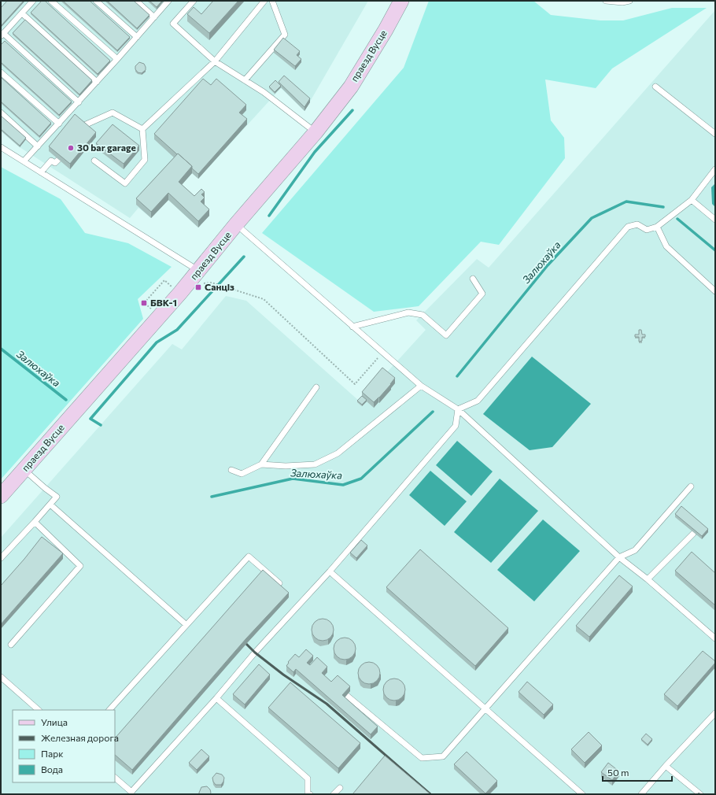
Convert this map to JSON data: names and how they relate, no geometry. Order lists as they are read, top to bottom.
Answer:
{
  "streets": {
    "street": ["праезд Вусце"]
  },
  "water": ["Залюхаўка"],
  "places": {
    "other": ["30 bar garage"],
    "transit": ["Санціз", "БВК-1"]
  },
  "legend": [
    "Улица",
    "Железная дорога",
    "Парк",
    "Вода"
  ],
  "scale_bar": "50 m"
}
